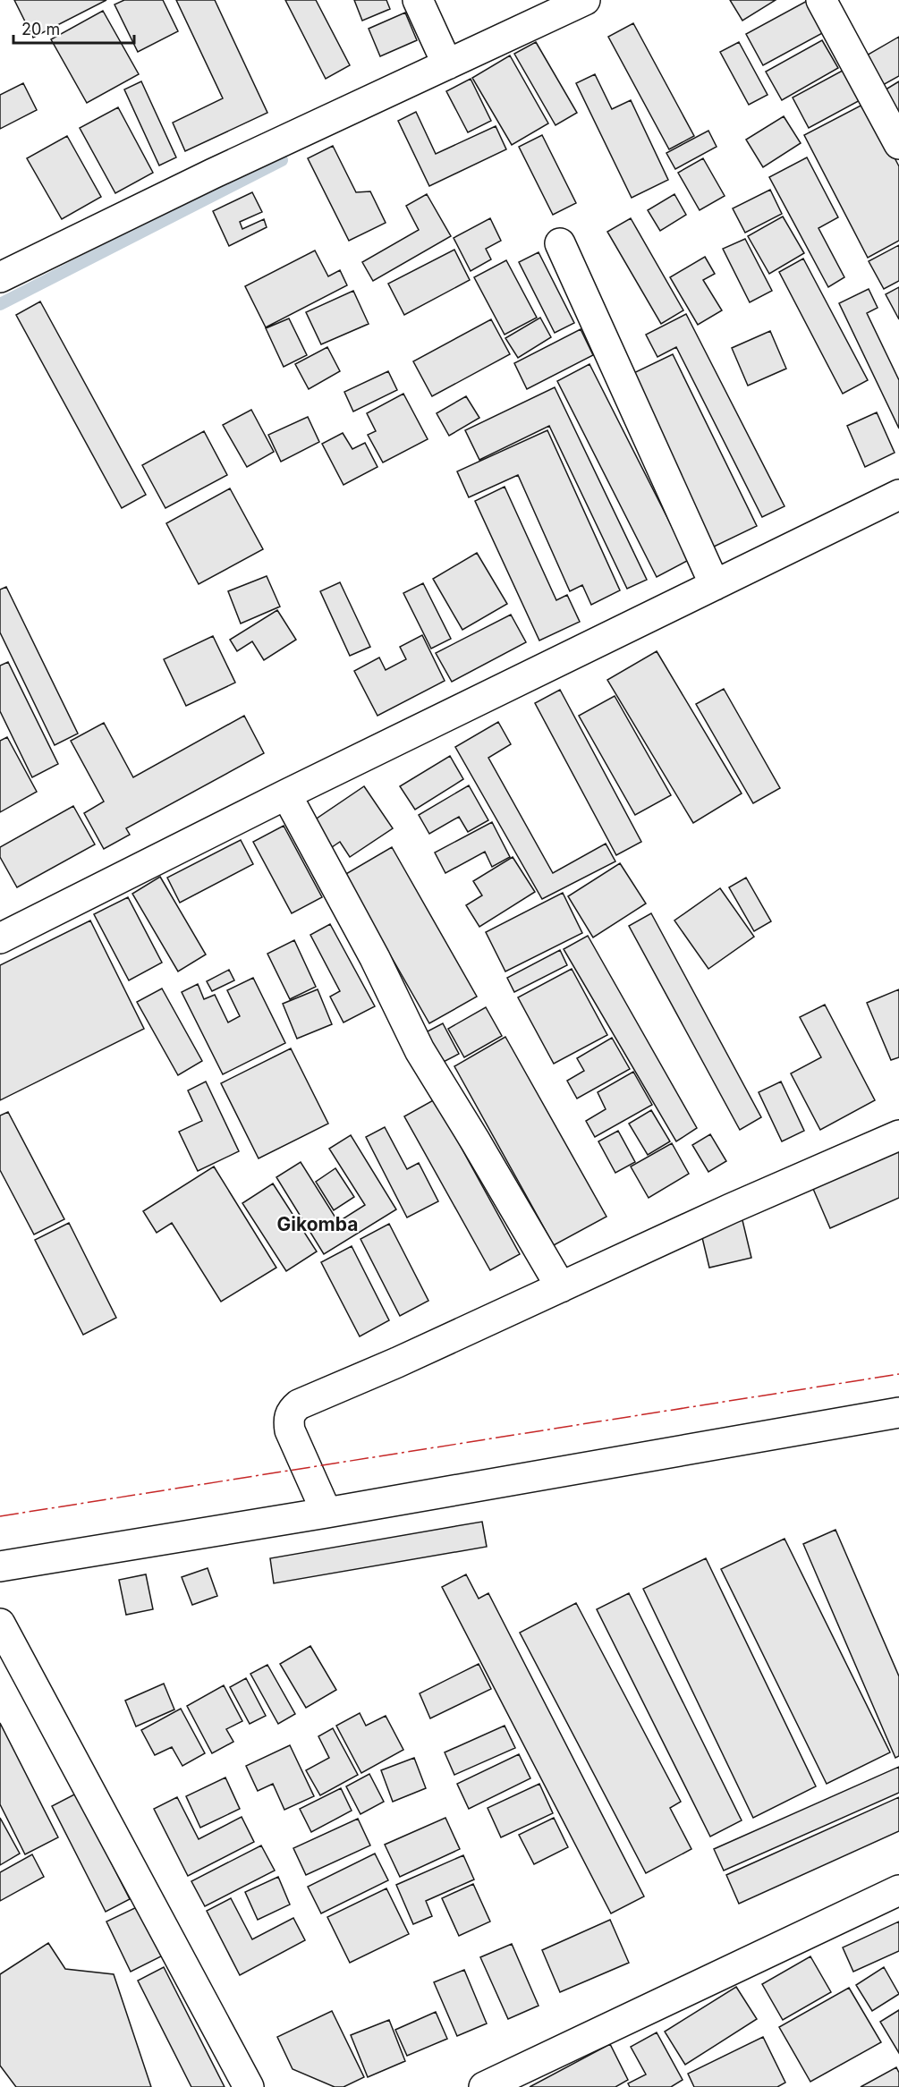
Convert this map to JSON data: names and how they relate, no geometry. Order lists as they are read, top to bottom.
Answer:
{
  "districts": ["Gikomba"],
  "scale_bar": "20 m"
}
